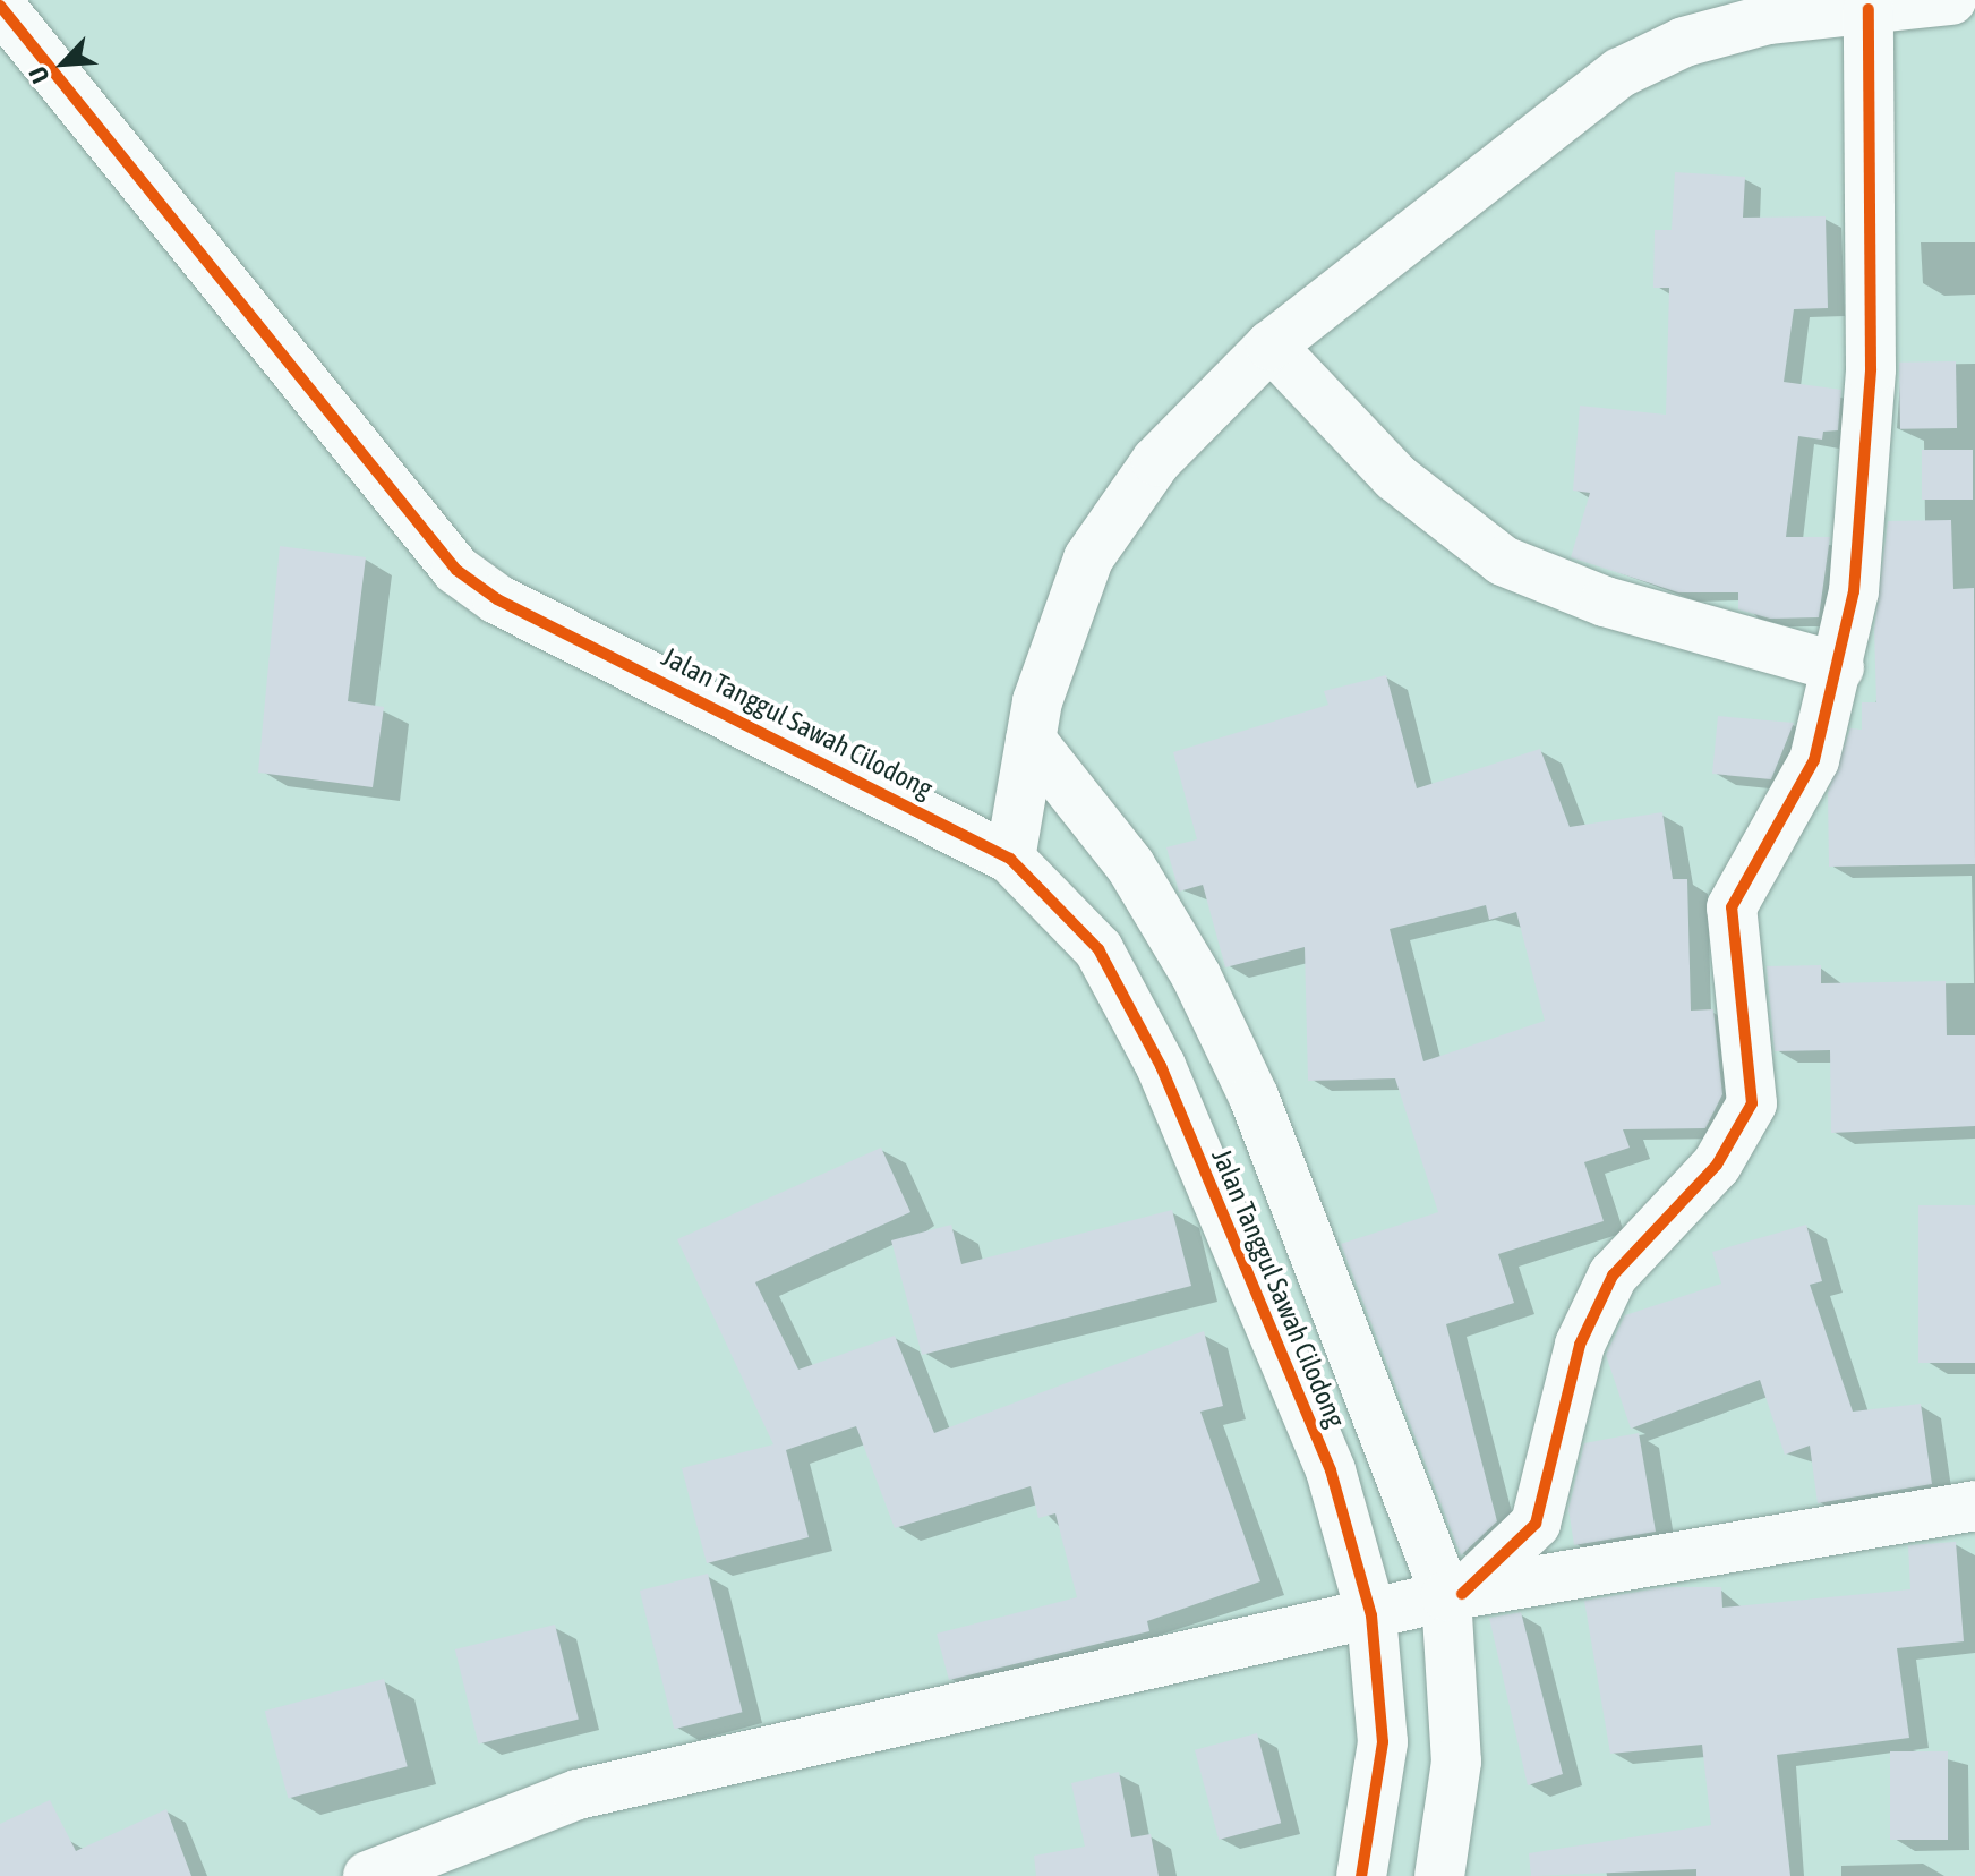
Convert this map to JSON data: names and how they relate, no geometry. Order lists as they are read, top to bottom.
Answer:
{
  "streets": {
    "street": ["Jalan Tanggul Sawah Cilodong"]
  },
  "north": "bottom left"
}
